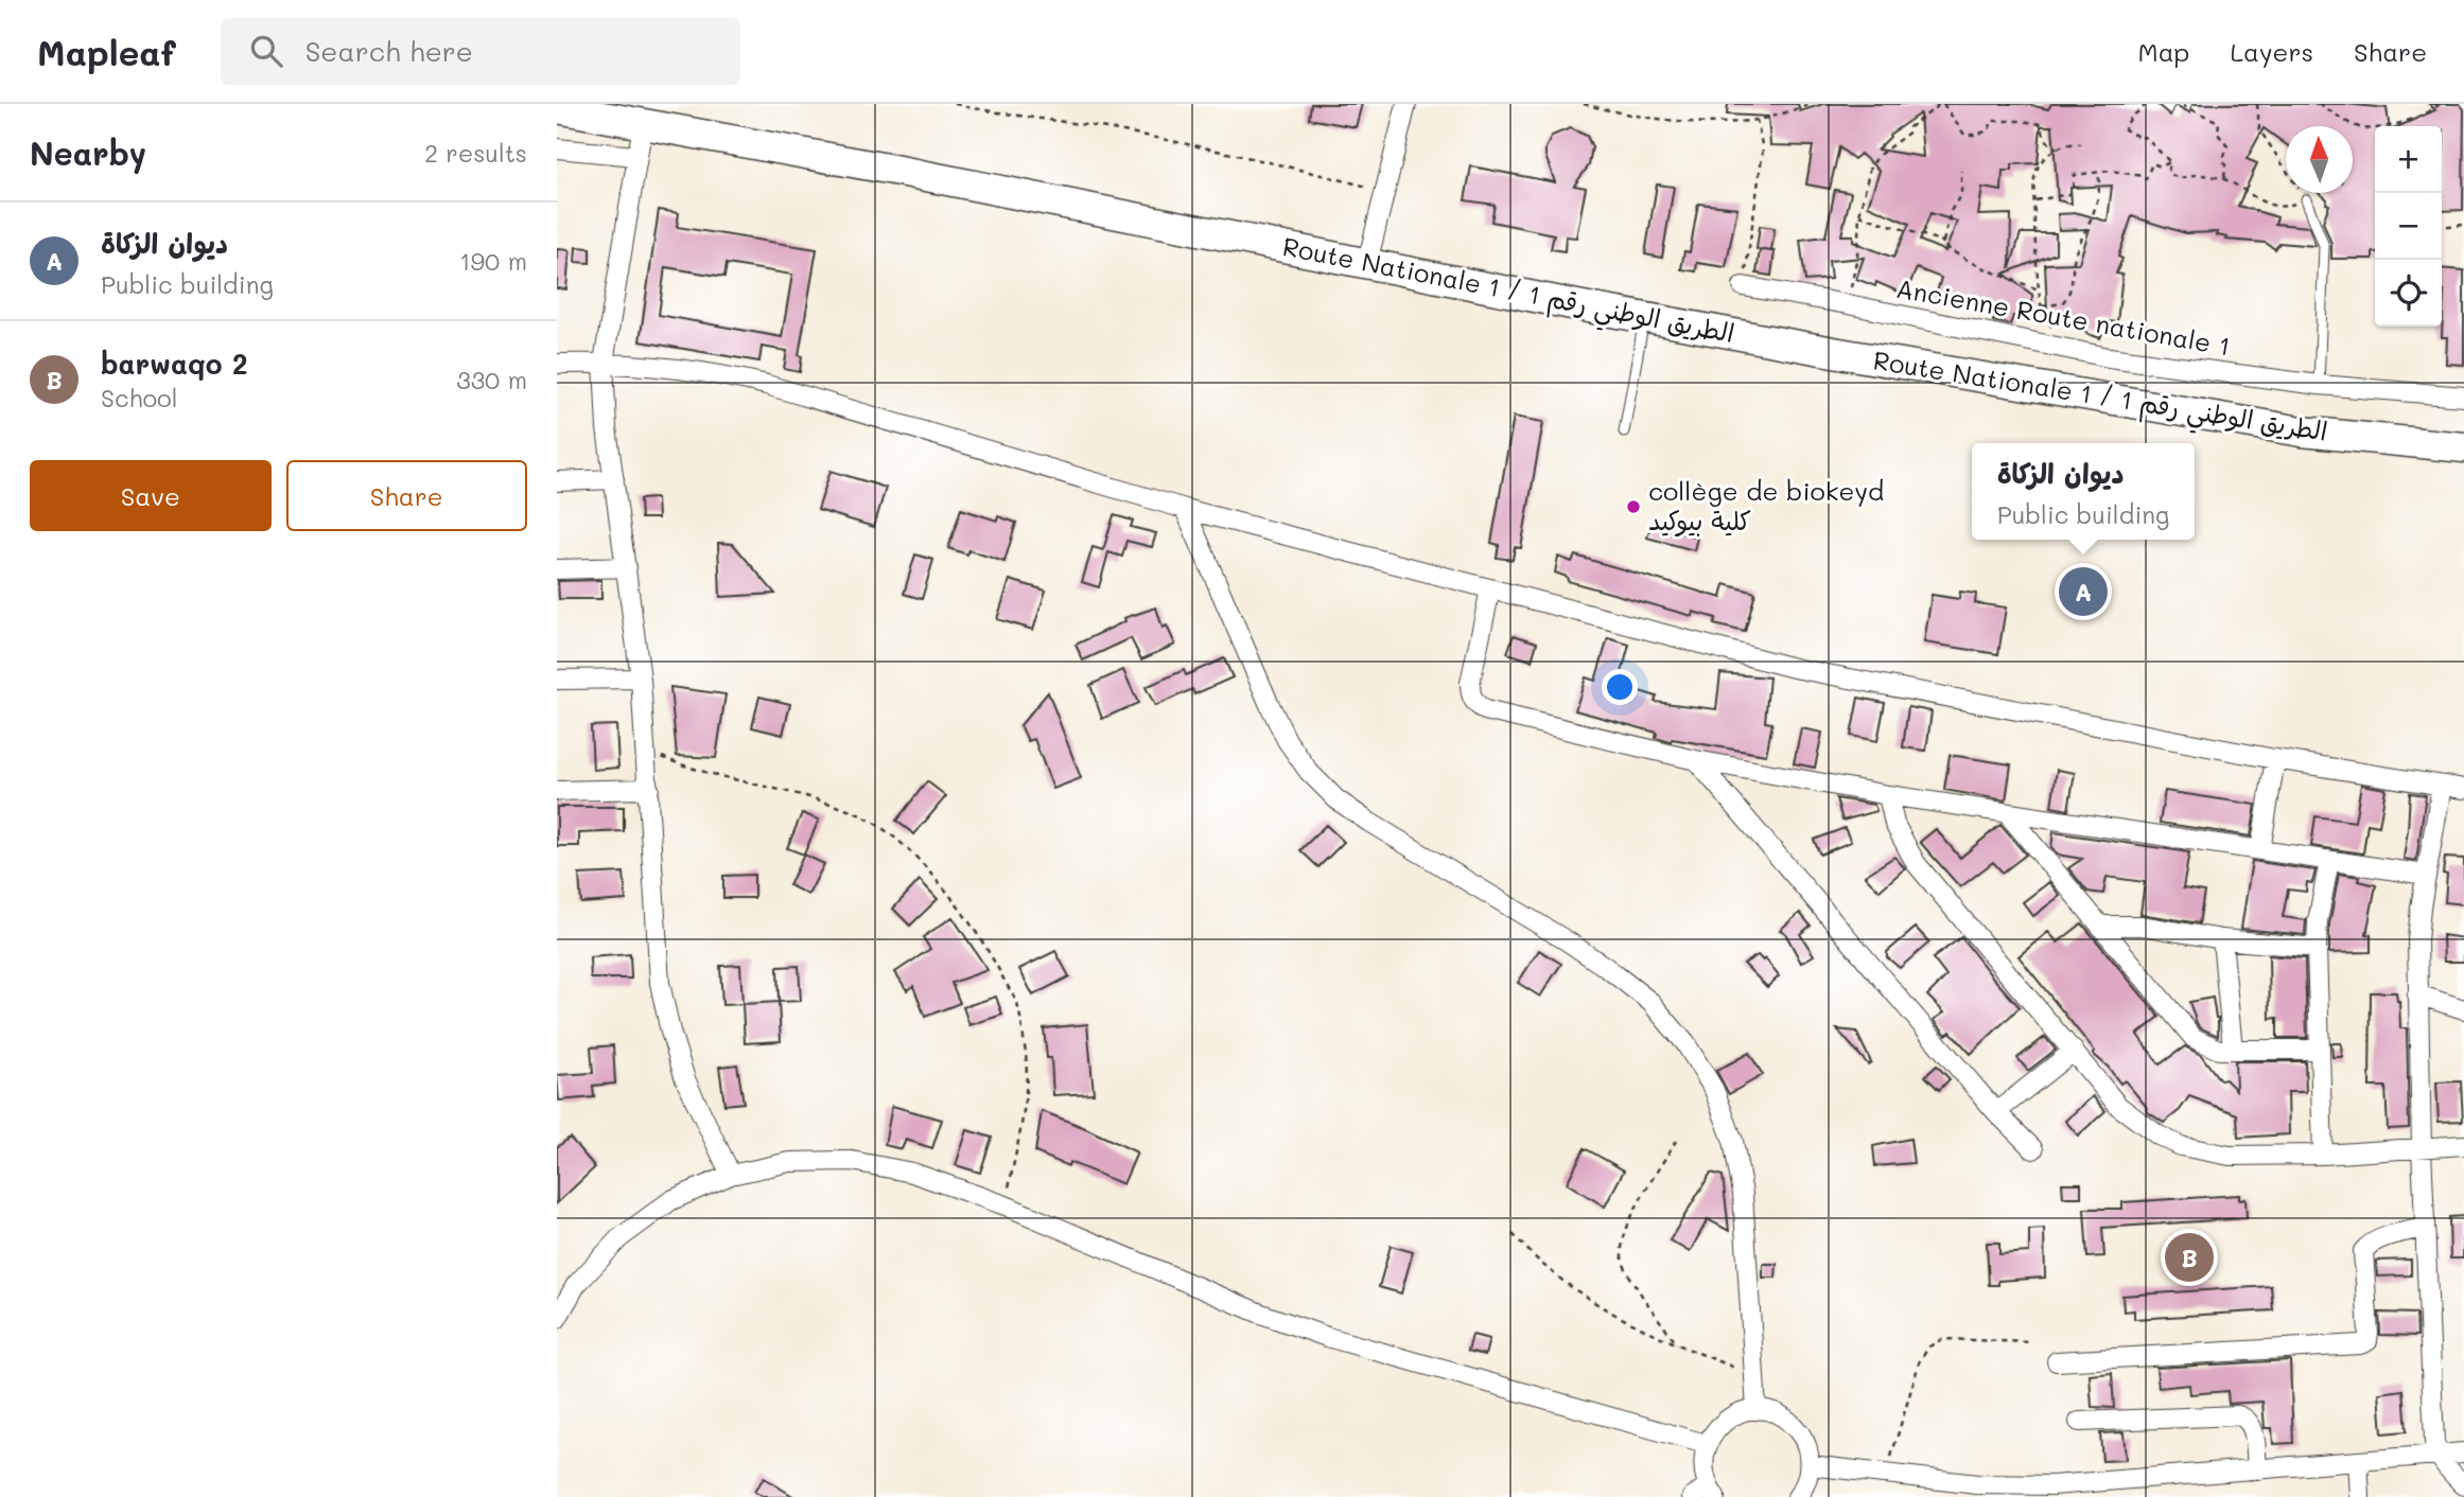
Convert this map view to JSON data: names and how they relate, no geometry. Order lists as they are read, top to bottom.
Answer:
{
  "streets": {
    "main road": ["Route Nationale 1 / الطريق الوطني رقم 1"],
    "street": ["Ancienne Route nationale 1"]
  },
  "places": ["collège de biokeyd كلية بيوكيد"],
  "north": "top",
  "page": {
    "header": "Mapleaf",
    "search": "Search here",
    "nav": ["Map", "Layers", "Share"],
    "heading": ["Nearby", "2 results"],
    "map_buttons": ["+", "−"],
    "list": [
      {
        "mark": "A",
        "name": "ديوان الزكاة",
        "note": "Public building",
        "value": "190 m"
      },
      {
        "mark": "B",
        "name": "barwaqo 2",
        "note": "School",
        "value": "330 m"
      }
    ],
    "buttons": ["Save", "Share"],
    "popup": ["ديوان الزكاة", "Public building"],
    "pins": ["A", "B"]
  }
}
